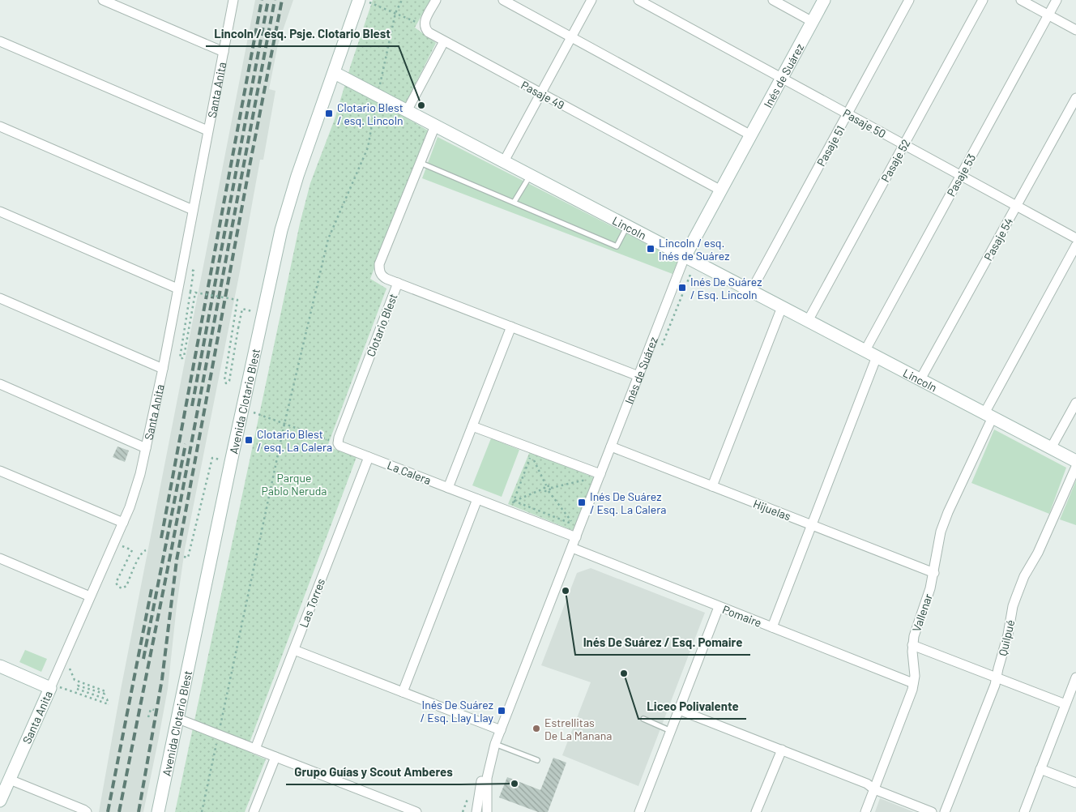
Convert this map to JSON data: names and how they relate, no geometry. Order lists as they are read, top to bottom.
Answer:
{
  "streets": {
    "street": [
      "Inés de Suárez",
      "Santa Anita",
      "Pasaje 49",
      "Pasaje 50",
      "Pasaje 51",
      "Pasaje 52",
      "Pasaje 53",
      "Lincoln",
      "Pasaje 54",
      "Clotario Blest",
      "Avenida Clotario Blest",
      "La Calera",
      "Hijuelas",
      "Las Torres",
      "Vallenar",
      "Pomaire",
      "Quilpué"
    ]
  },
  "crossings": [
    ["Inés de Suárez", "Pasaje 49"],
    ["Inés de Suárez", "Pasaje 50"],
    ["Inés de Suárez", "Lincoln"],
    ["Inés de Suárez", "La Calera"],
    ["Inés de Suárez", "Hijuelas"],
    ["Inés de Suárez", "Pomaire"],
    ["Pasaje 50", "Pasaje 51"],
    ["Pasaje 50", "Pasaje 52"],
    ["Pasaje 50", "Pasaje 53"],
    ["Pasaje 50", "Pasaje 54"],
    ["Pasaje 51", "Lincoln"],
    ["Pasaje 52", "Lincoln"],
    ["Pasaje 53", "Lincoln"],
    ["Lincoln", "Pasaje 54"],
    ["Lincoln", "Clotario Blest"],
    ["Lincoln", "Avenida Clotario Blest"],
    ["Lincoln", "Vallenar"],
    ["Clotario Blest", "La Calera"],
    ["La Calera", "Las Torres"],
    ["Hijuelas", "Vallenar"],
    ["Vallenar", "Pomaire"]
  ],
  "parks": ["Parque Pablo Neruda"],
  "places": {
    "other": [
      "Lincoln / esq. Psje. Clotario Blest",
      "Inés De Suárez / Esq. Pomaire",
      "Liceo Polivalente",
      "Estrellitas De La Manana",
      "Grupo Guías y Scout Amberes"
    ],
    "transit": [
      "Clotario Blest / esq. Lincoln",
      "Lincoln / esq. Inés de Suárez",
      "Inés De Suárez / Esq. Lincoln",
      "Clotario Blest / esq. La Calera",
      "Inés De Suárez / Esq. La Calera",
      "Inés De Suárez / Esq. Llay Llay"
    ]
  }
}
